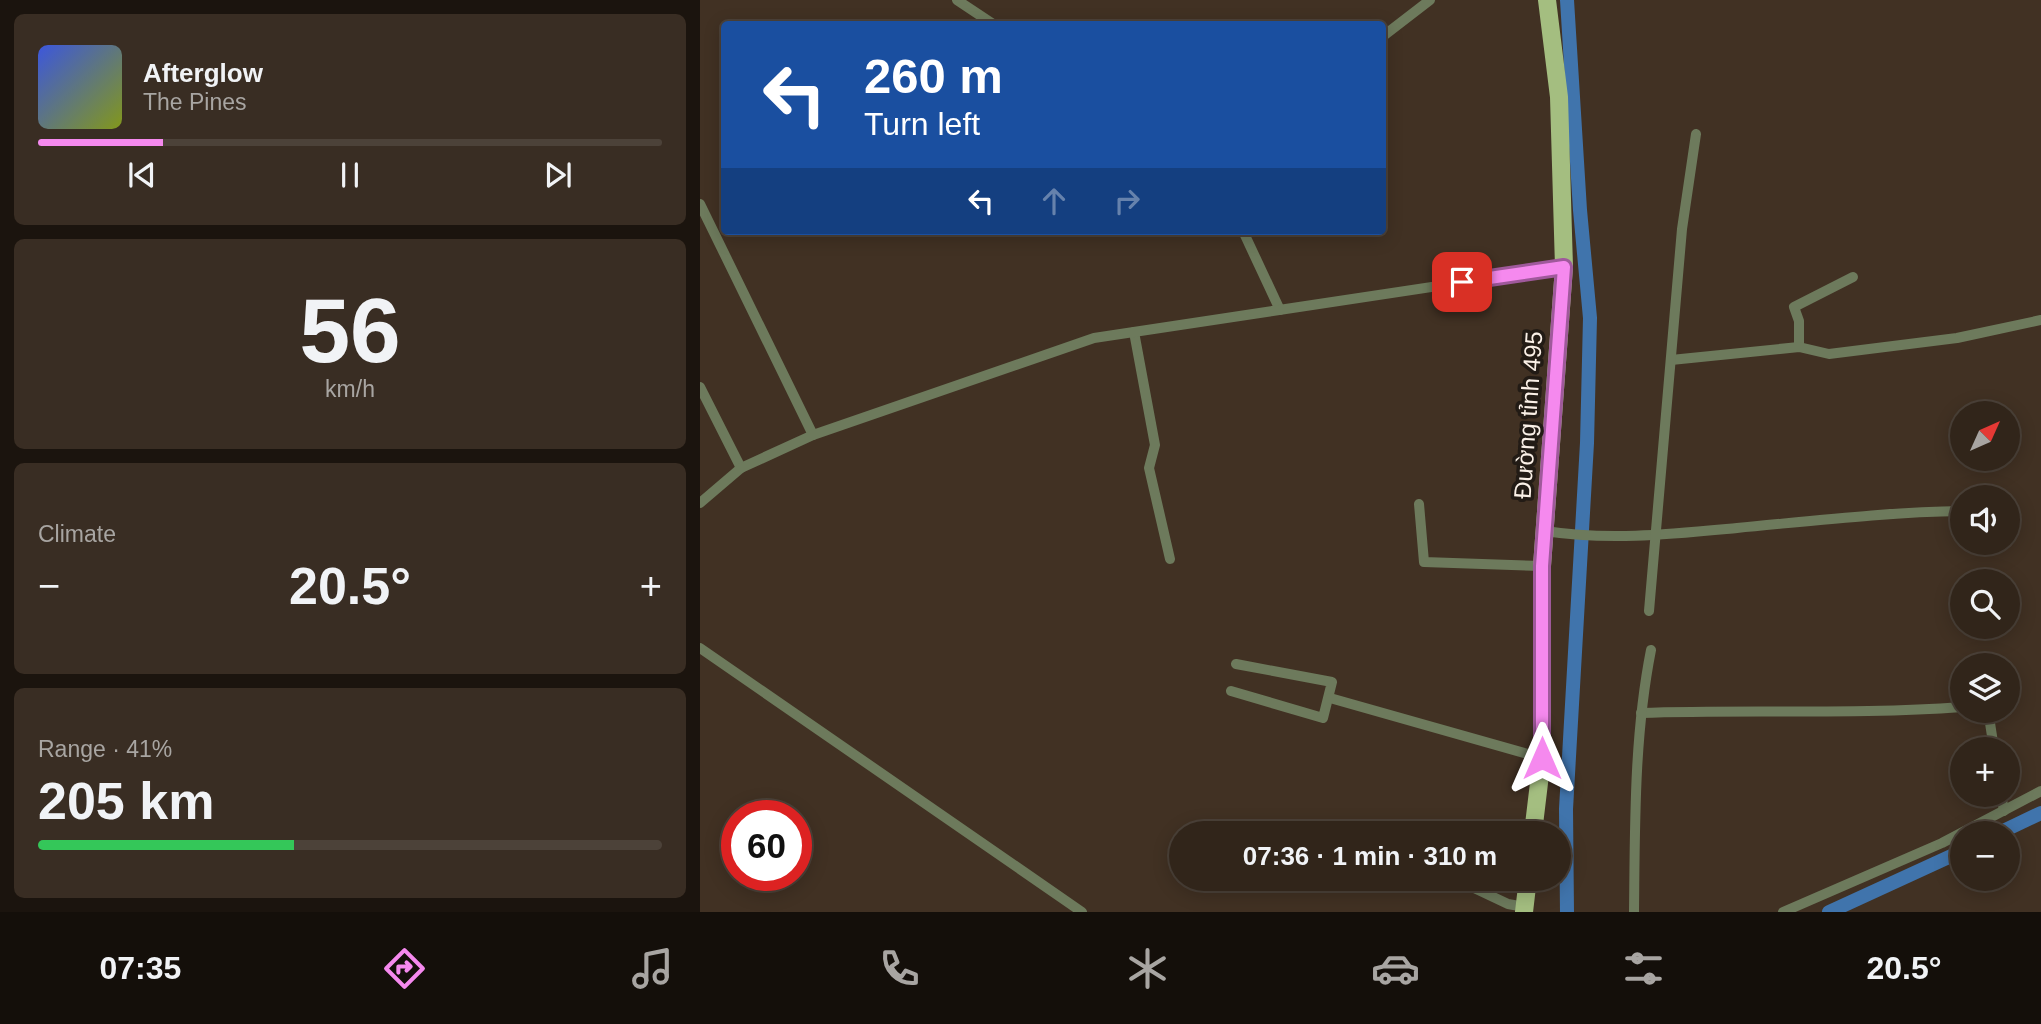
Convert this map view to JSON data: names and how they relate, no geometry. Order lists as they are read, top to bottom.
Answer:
{
  "streets": {
    "main road": ["Đường tỉnh 495"]
  },
  "north": "top right",
  "page": {
    "turn": ["260 m", "Turn left"],
    "song": ["Afterglow", "The Pines"],
    "tile": [
      ["56", "km/h"],
      "Climate",
      ["Range · 41%", "205 km"]
    ],
    "map_buttons": ["+", "−"],
    "heat": ["−", "20.5°", "+"],
    "limit": "60",
    "trip": "07:36 · 1 min · 310 m",
    "tabs": ["07:35", "20.5°"]
  }
}
